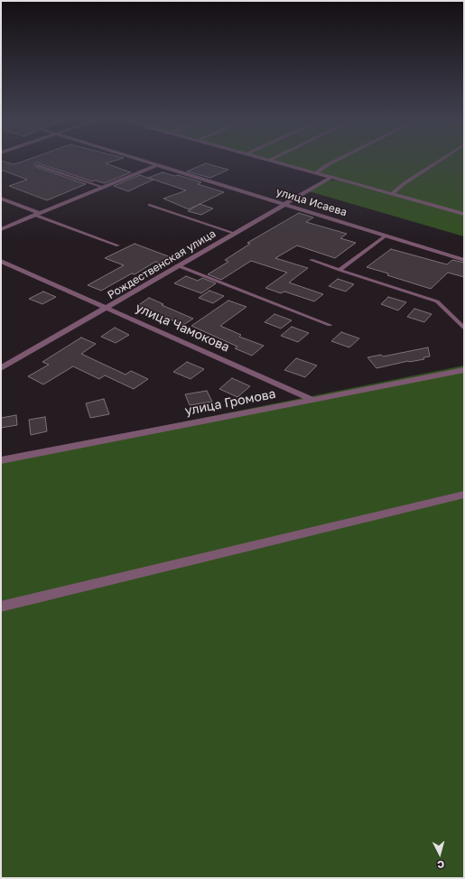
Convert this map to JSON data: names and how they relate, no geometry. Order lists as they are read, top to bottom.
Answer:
{
  "streets": {
    "street": [
      "улица Исаева",
      "Рождественская улица",
      "улица Чамокова",
      "улица Громова"
    ]
  },
  "crossings": [
    ["улица Исаева", "Рождественская улица"],
    ["Рождественская улица", "улица Чамокова"],
    ["улица Чамокова", "улица Громова"]
  ],
  "north": "bottom"
}
